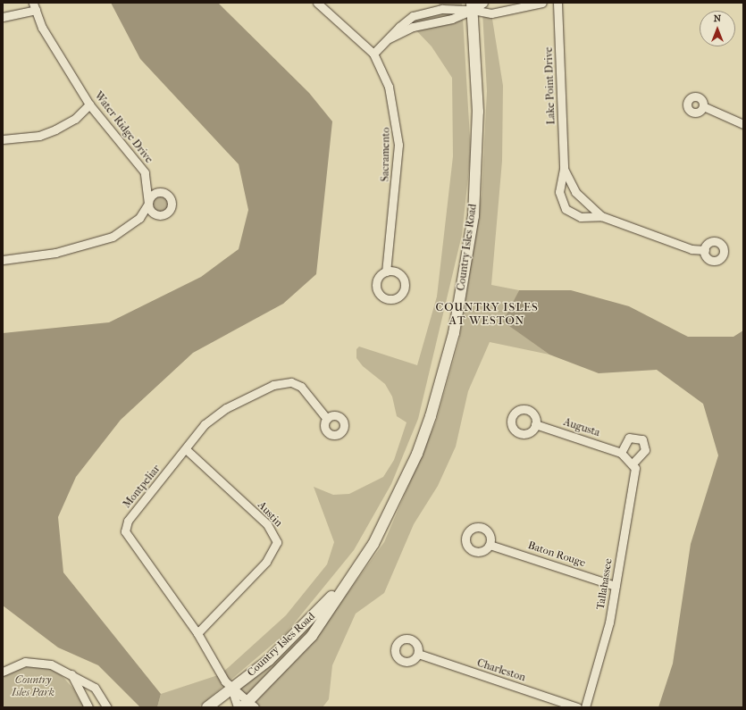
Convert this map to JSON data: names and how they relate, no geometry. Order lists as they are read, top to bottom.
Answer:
{
  "streets": {
    "street": [
      "Lake Point Drive",
      "Water Ridge Drive",
      "Sacramento",
      "Country Isles Road",
      "Augusta",
      "Montpeliar",
      "Austin",
      "Baton Rouge",
      "Tallahassee",
      "Charleston"
    ]
  },
  "crossings": [
    ["Country Isles Road", "Montpeliar"],
    ["Montpeliar", "Austin"],
    ["Baton Rouge", "Tallahassee"]
  ],
  "districts": ["COUNTRY ISLES AT WESTON"],
  "parks": ["Country Isles Park"],
  "north": "top"
}
